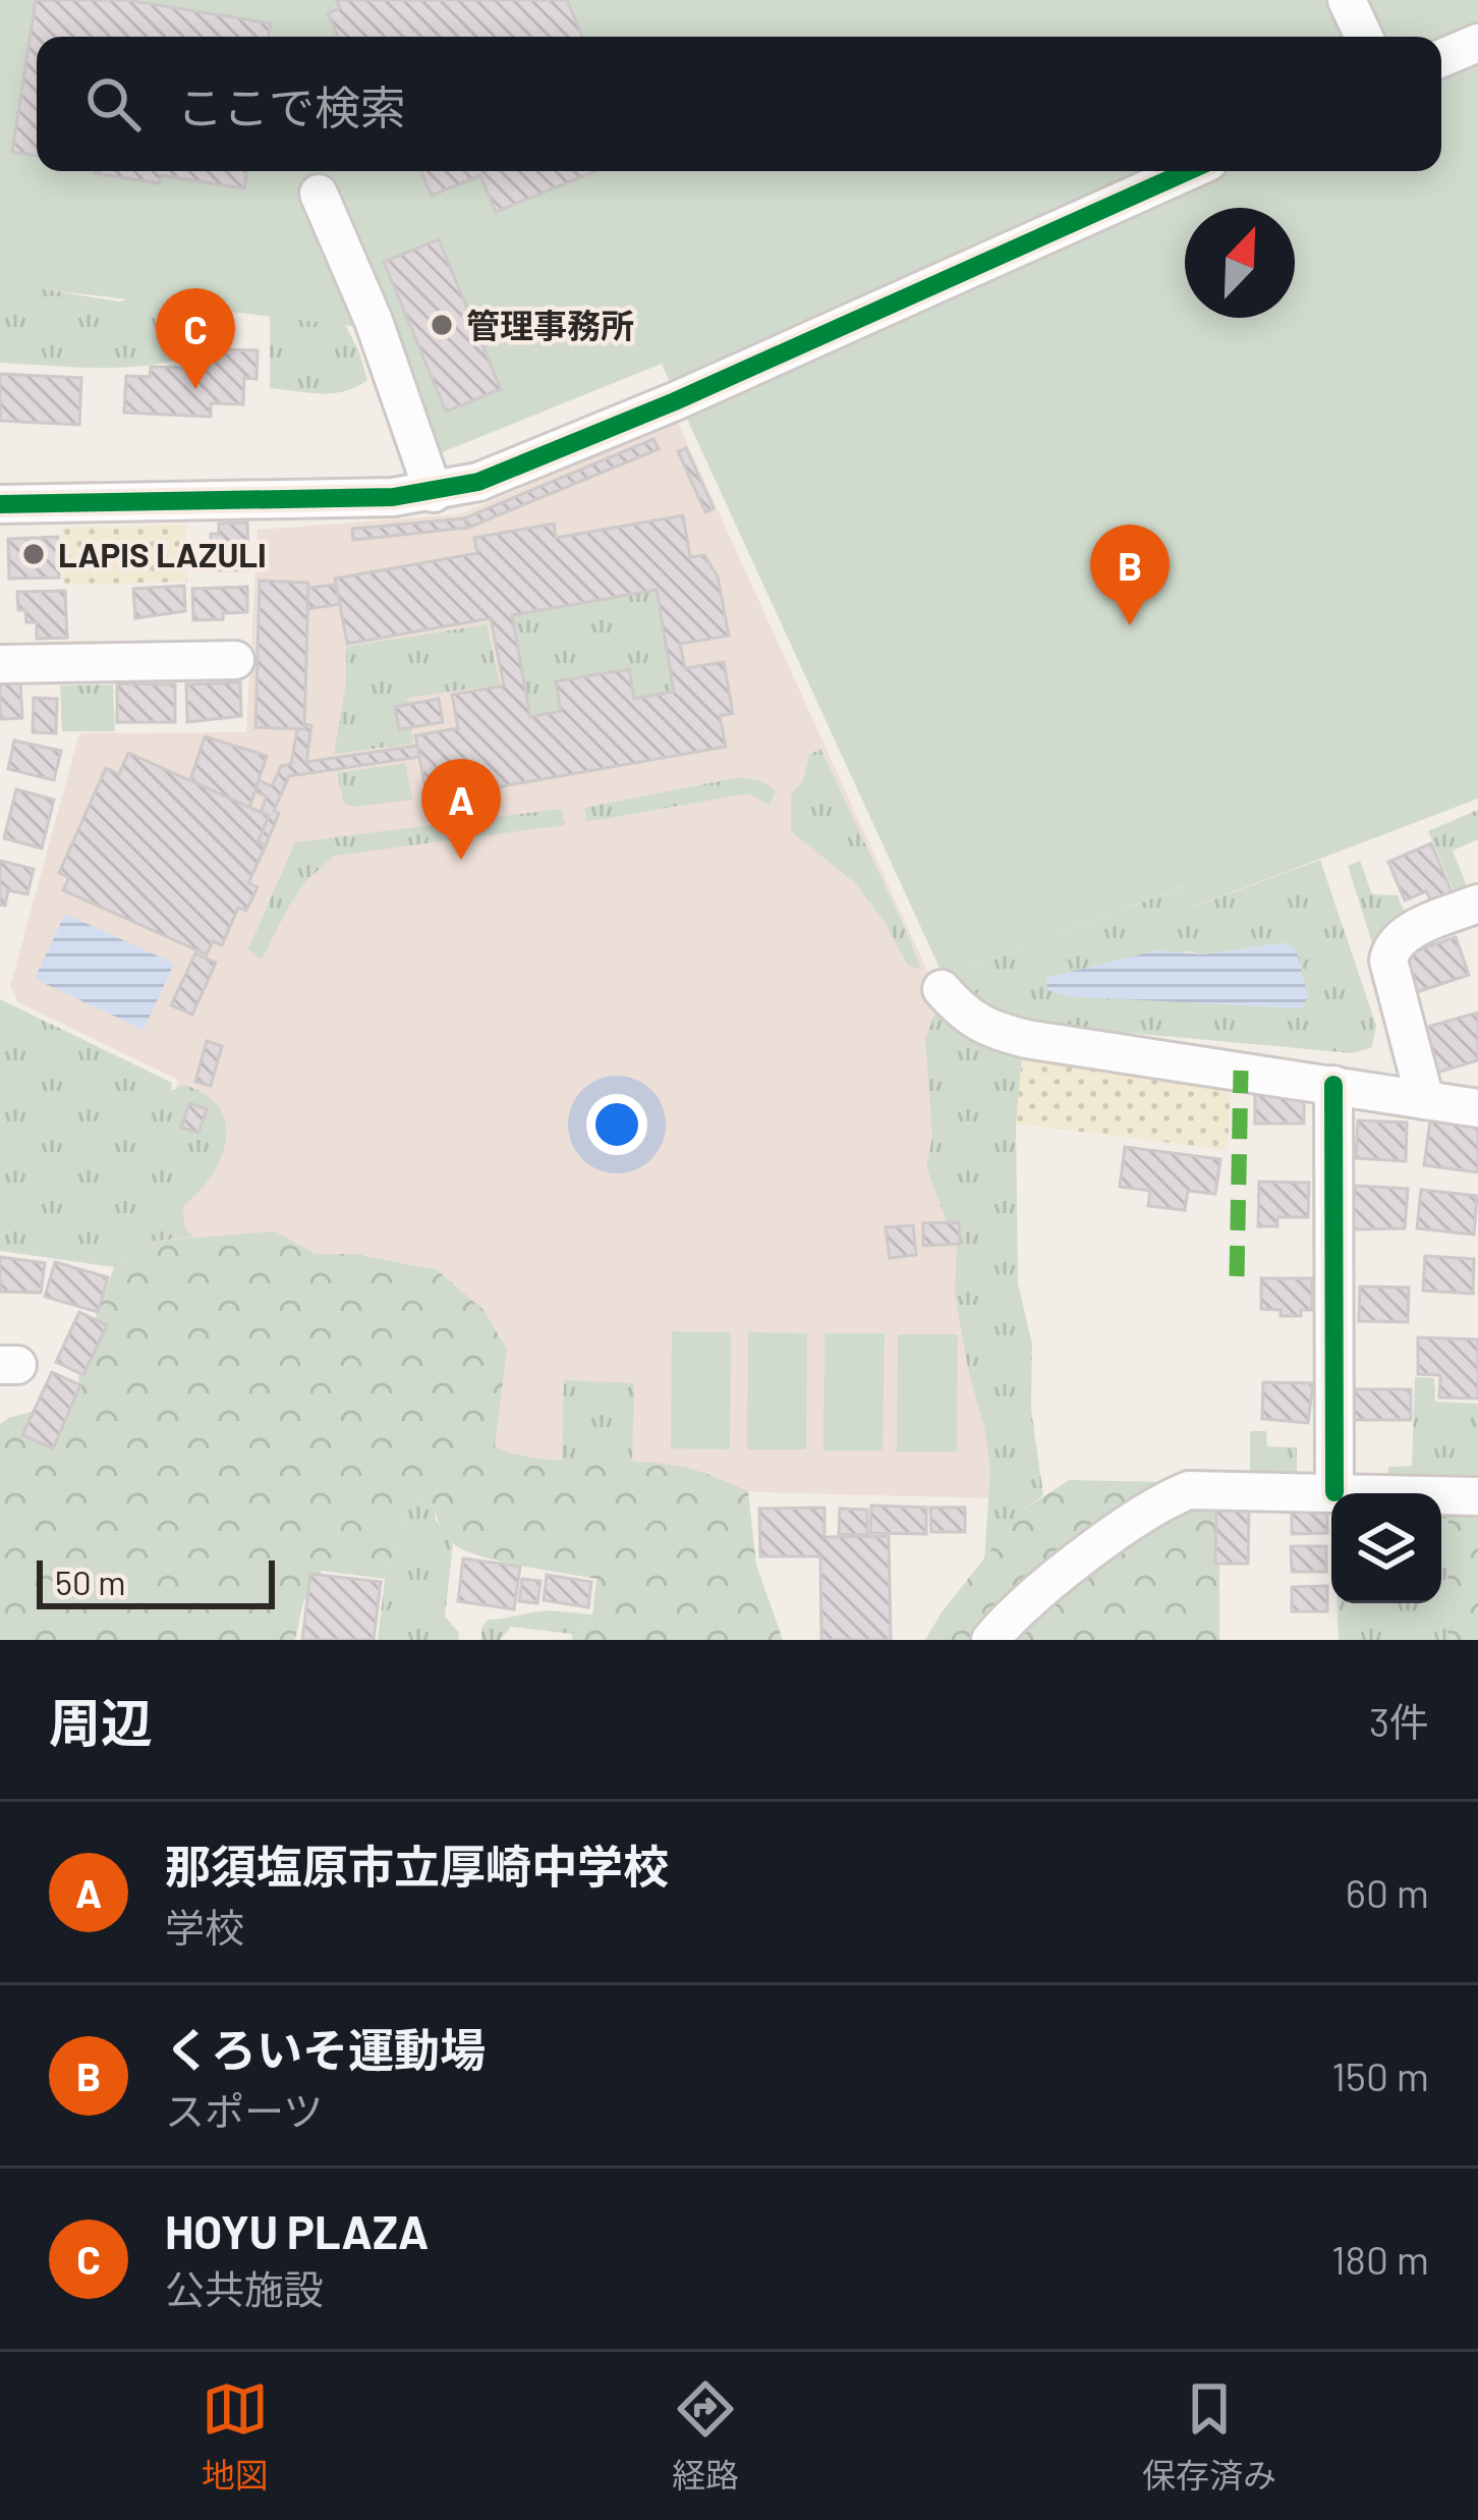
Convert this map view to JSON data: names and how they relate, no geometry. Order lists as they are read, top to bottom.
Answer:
{
  "places": ["管理事務所", "LAPIS LAZULI"],
  "scale_bar": "50 m",
  "north": "top right",
  "page": {
    "search": "ここで検索",
    "pins": ["C", "B", "A"],
    "scale": "50 m",
    "heading": ["周辺", "3件"],
    "list": [
      {
        "mark": "A",
        "name": "那須塩原市立厚崎中学校",
        "note": "学校",
        "value": "60 m"
      },
      {
        "mark": "B",
        "name": "くろいそ運動場",
        "note": "スポーツ",
        "value": "150 m"
      },
      {
        "mark": "C",
        "name": "HOYU PLAZA",
        "note": "公共施設",
        "value": "180 m"
      }
    ],
    "nav": ["地図", "経路", "保存済み"]
  }
}
